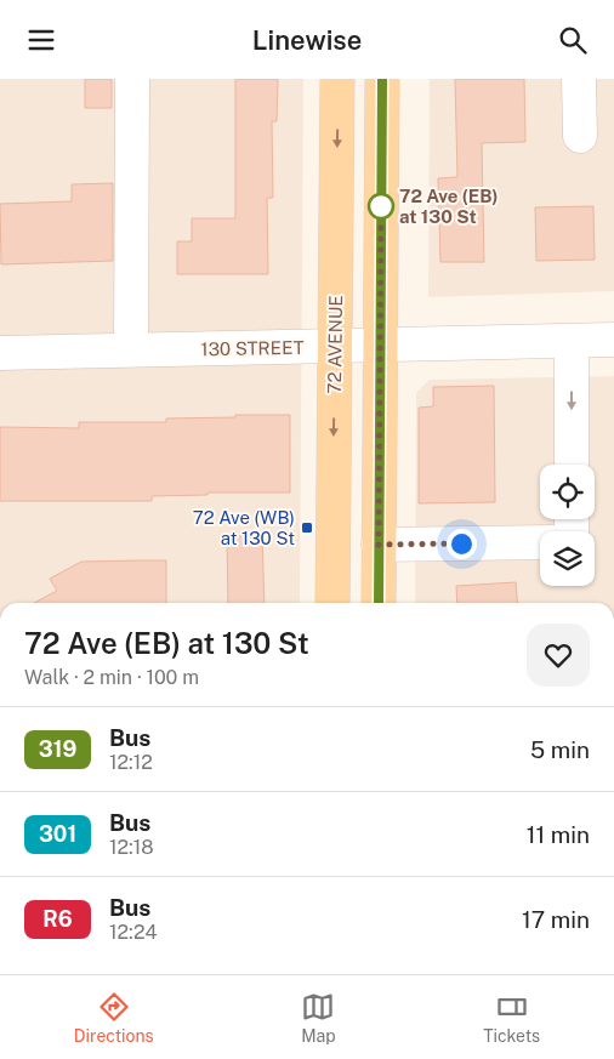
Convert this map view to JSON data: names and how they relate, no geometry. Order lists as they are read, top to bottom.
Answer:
{
  "streets": {
    "main road": ["72 AVENUE"],
    "street": ["130 STREET"]
  },
  "crossings": [
    ["72 AVENUE", "130 STREET"]
  ],
  "places": {
    "other": ["72 Ave (EB) at 130 St"],
    "transit": ["72 Ave (WB) at 130 St"]
  },
  "lines": ["bus line 319"],
  "page": {
    "header": "Linewise",
    "heading": ["72 Ave (EB) at 130 St", "Walk · 2 min · 100 m"],
    "list": [
      {
        "mark": "319",
        "name": "Bus",
        "note": "12:12",
        "value": "5 min"
      },
      {
        "mark": "301",
        "name": "Bus",
        "note": "12:18",
        "value": "11 min"
      },
      {
        "mark": "R6",
        "name": "Bus",
        "note": "12:24",
        "value": "17 min"
      }
    ],
    "tabs": ["Directions", "Map", "Tickets"]
  }
}
